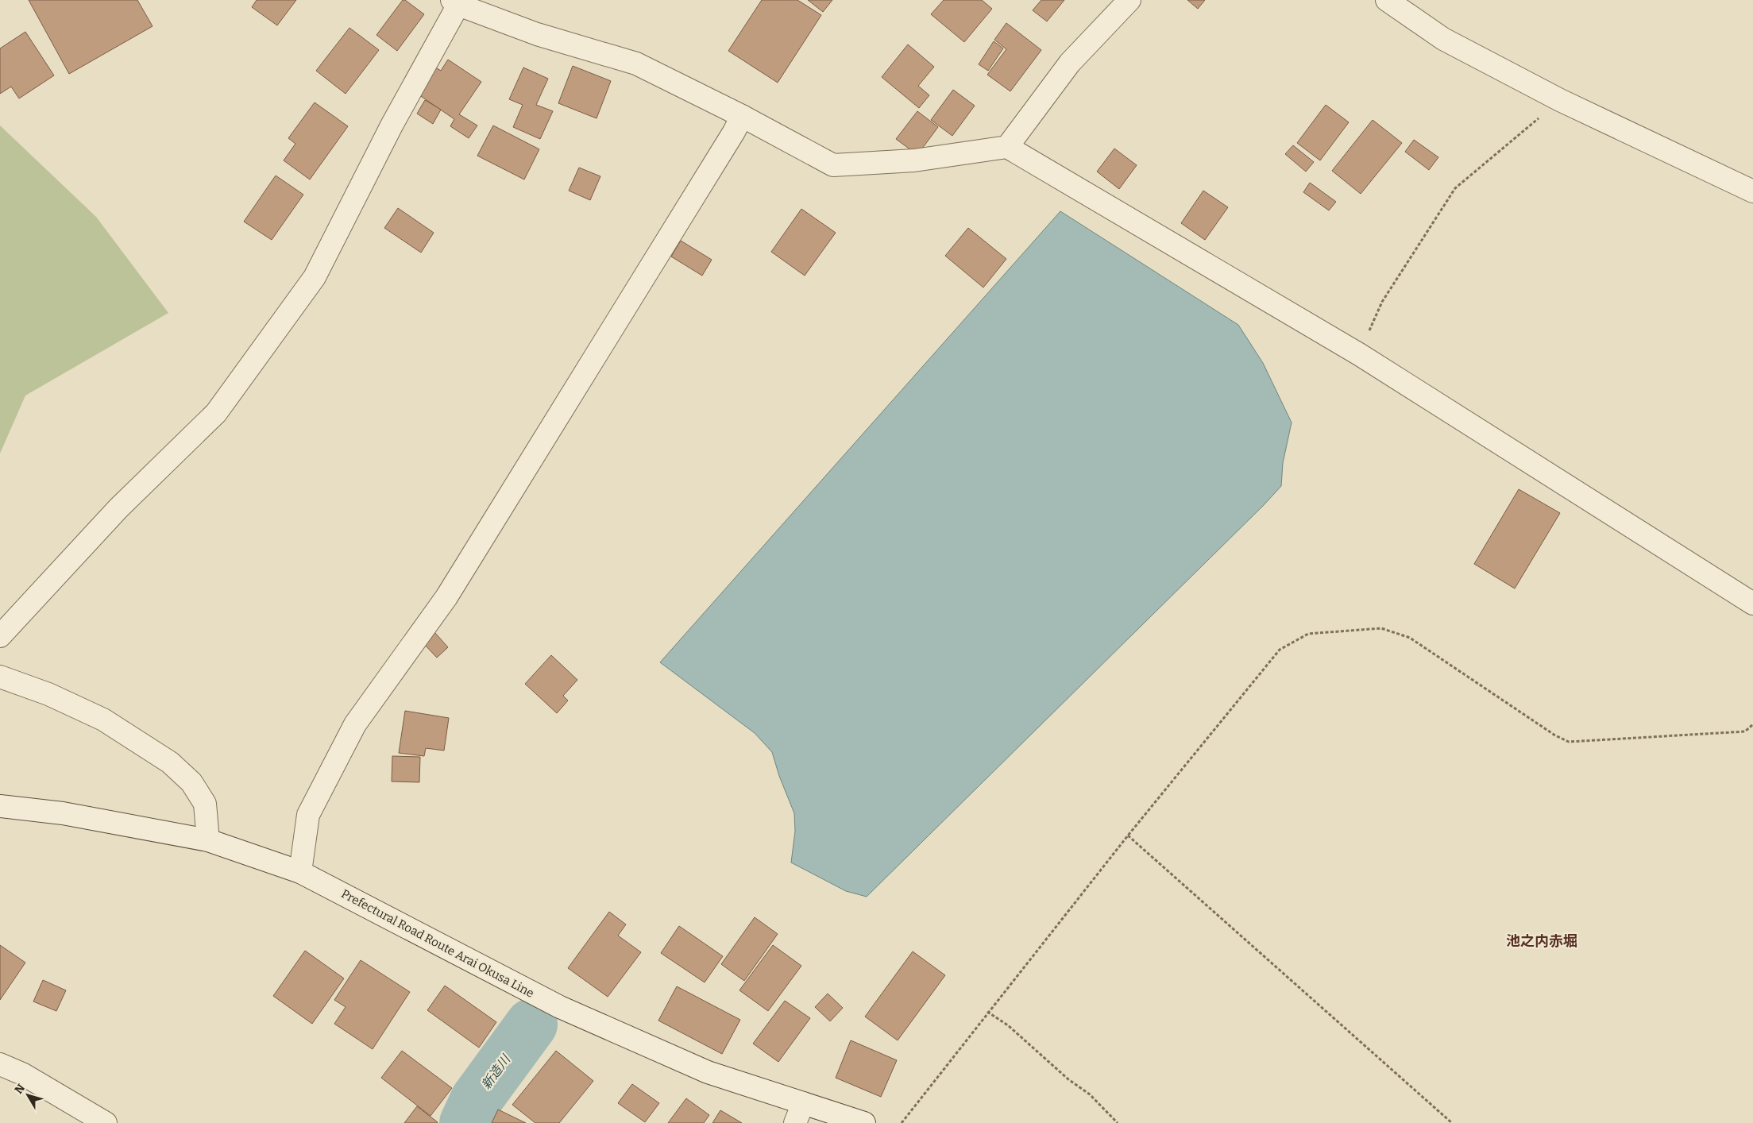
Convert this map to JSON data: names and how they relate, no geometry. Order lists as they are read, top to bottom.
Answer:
{
  "streets": {
    "street": ["Prefectural Road Route Arai Okusa Line"]
  },
  "districts": ["池之内赤堀"],
  "water": ["新造川"],
  "north": "top left"
}
